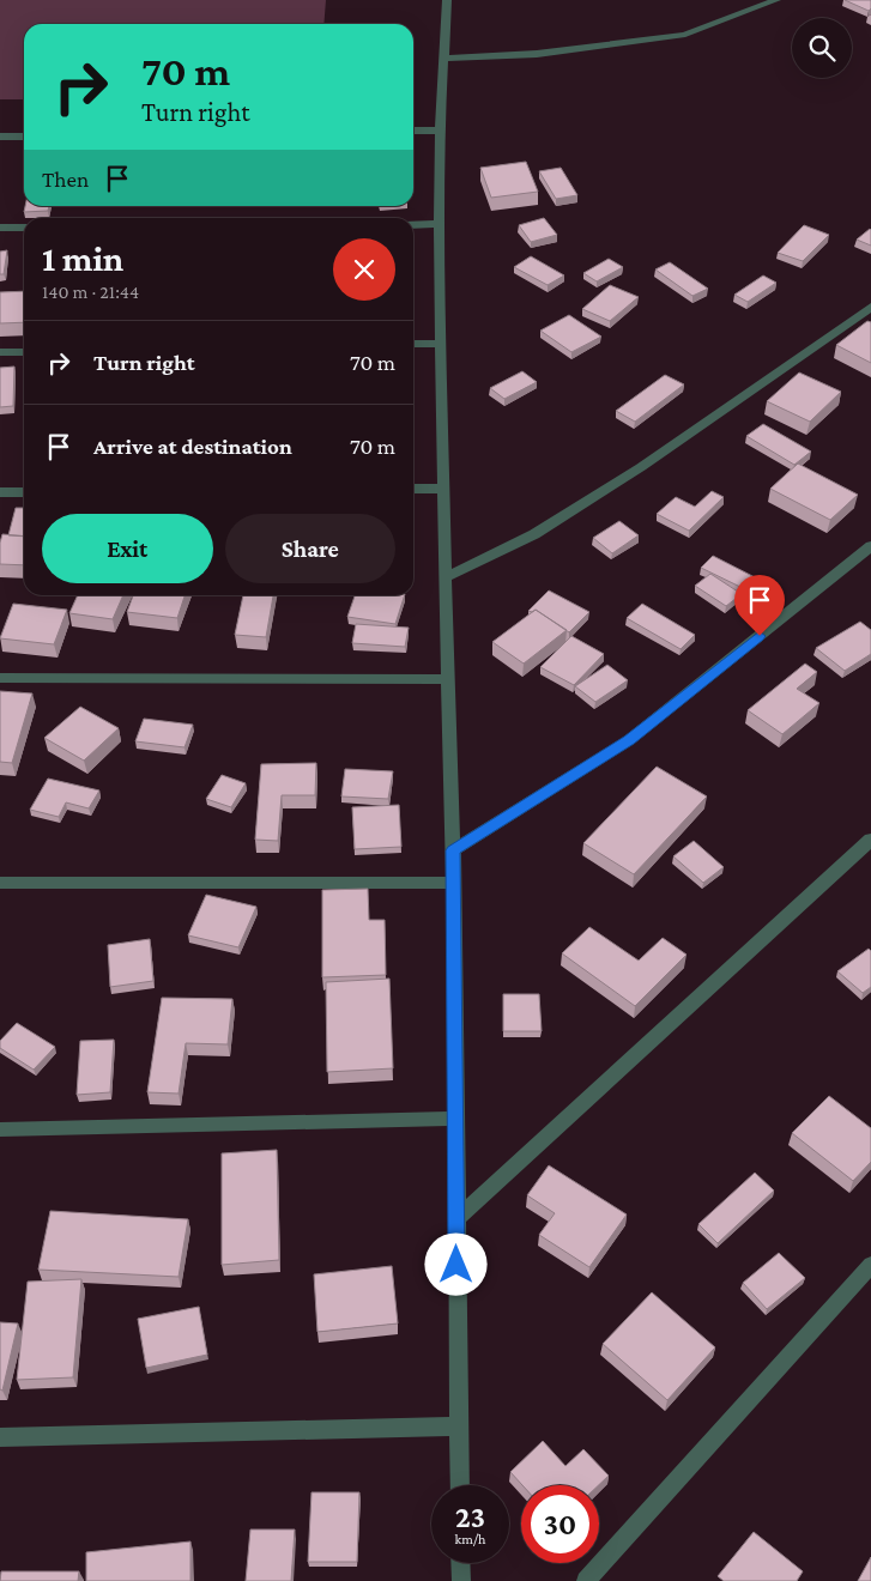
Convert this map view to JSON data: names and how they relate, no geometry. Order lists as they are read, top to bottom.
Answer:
{
  "page": {
    "turn": ["70 m", "Turn right"],
    "then": "Then",
    "heading": ["1 min", "140 m · 21:44"],
    "list": [
      {
        "name": "Turn right",
        "value": "70 m"
      },
      {
        "name": "Arrive at destination",
        "value": "70 m"
      }
    ],
    "buttons": ["Exit", "Share"],
    "speed": "23 km/h",
    "limit": "30"
  }
}
